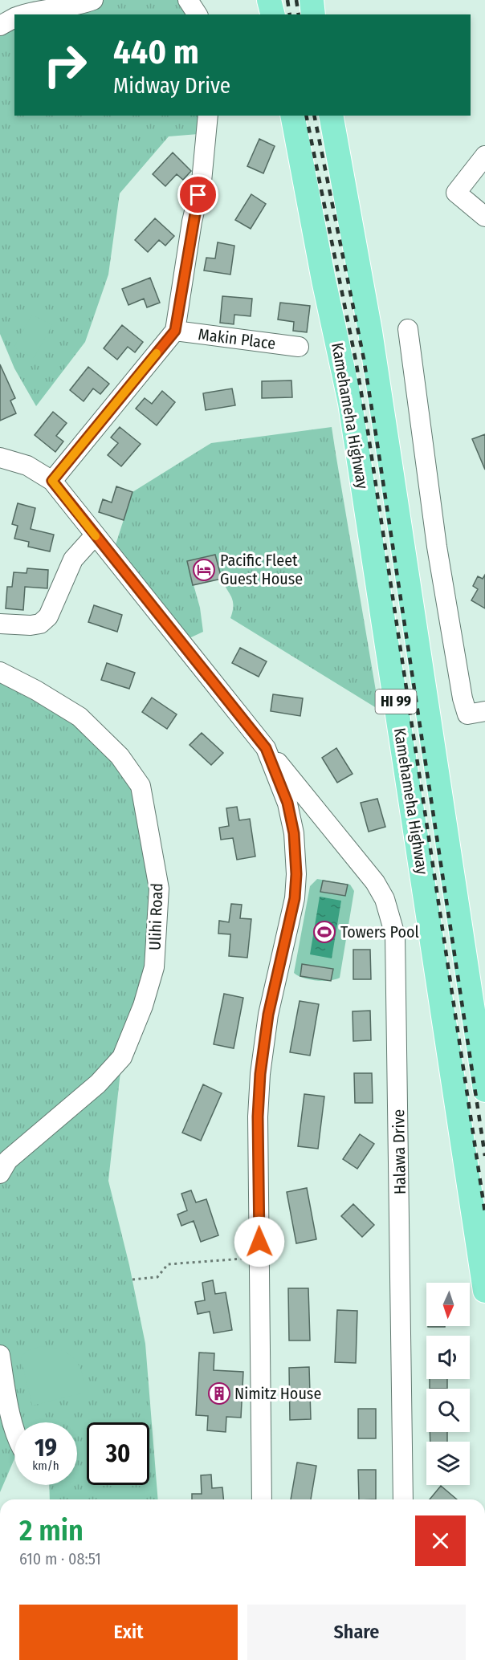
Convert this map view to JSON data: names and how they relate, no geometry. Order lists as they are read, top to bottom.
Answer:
{
  "streets": {
    "main road": ["Kamehameha Highway", "HI 99"],
    "street": ["Makin Place", "Ulihi Road", "Halawa Drive"]
  },
  "places": {
    "hotel": ["Pacific Fleet Guest House"],
    "sports": ["Towers Pool"],
    "building": ["Nimitz House"]
  },
  "north": "bottom",
  "page": {
    "turn": ["440 m", "Midway Drive"],
    "speed": "19 km/h",
    "limit": "30",
    "heading": ["2 min", "610 m · 08:51"],
    "buttons": ["Exit", "Share"]
  }
}
